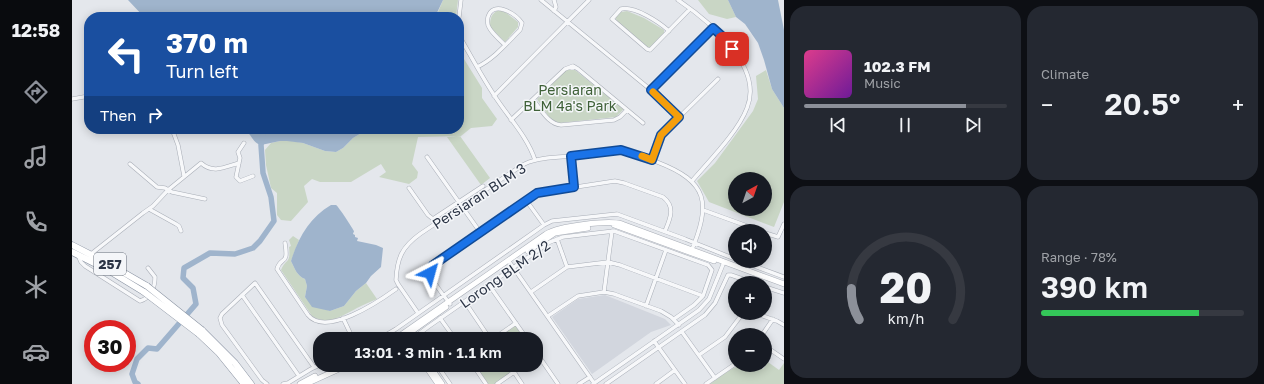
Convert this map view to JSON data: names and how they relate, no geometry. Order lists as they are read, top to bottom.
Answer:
{
  "streets": {
    "highway": ["257"],
    "street": ["Persiaran BLM 3", "Lorong BLM 2/2"]
  },
  "parks": ["Persiaran BLM 4a's Park"],
  "north": "top right",
  "page": {
    "tabs": "12:58",
    "tile": [
      "Climate",
      ["Range · 78%", "390 km"]
    ],
    "turn": ["370 m", "Turn left"],
    "song": ["102.3 FM", "Music"],
    "heat": ["−", "20.5°", "+"],
    "then": "Then",
    "map_buttons": ["+", "−"],
    "limit": "30",
    "trip": "13:01 · 3 min · 1.1 km",
    "gauge": ["20", "km/h"]
  }
}
